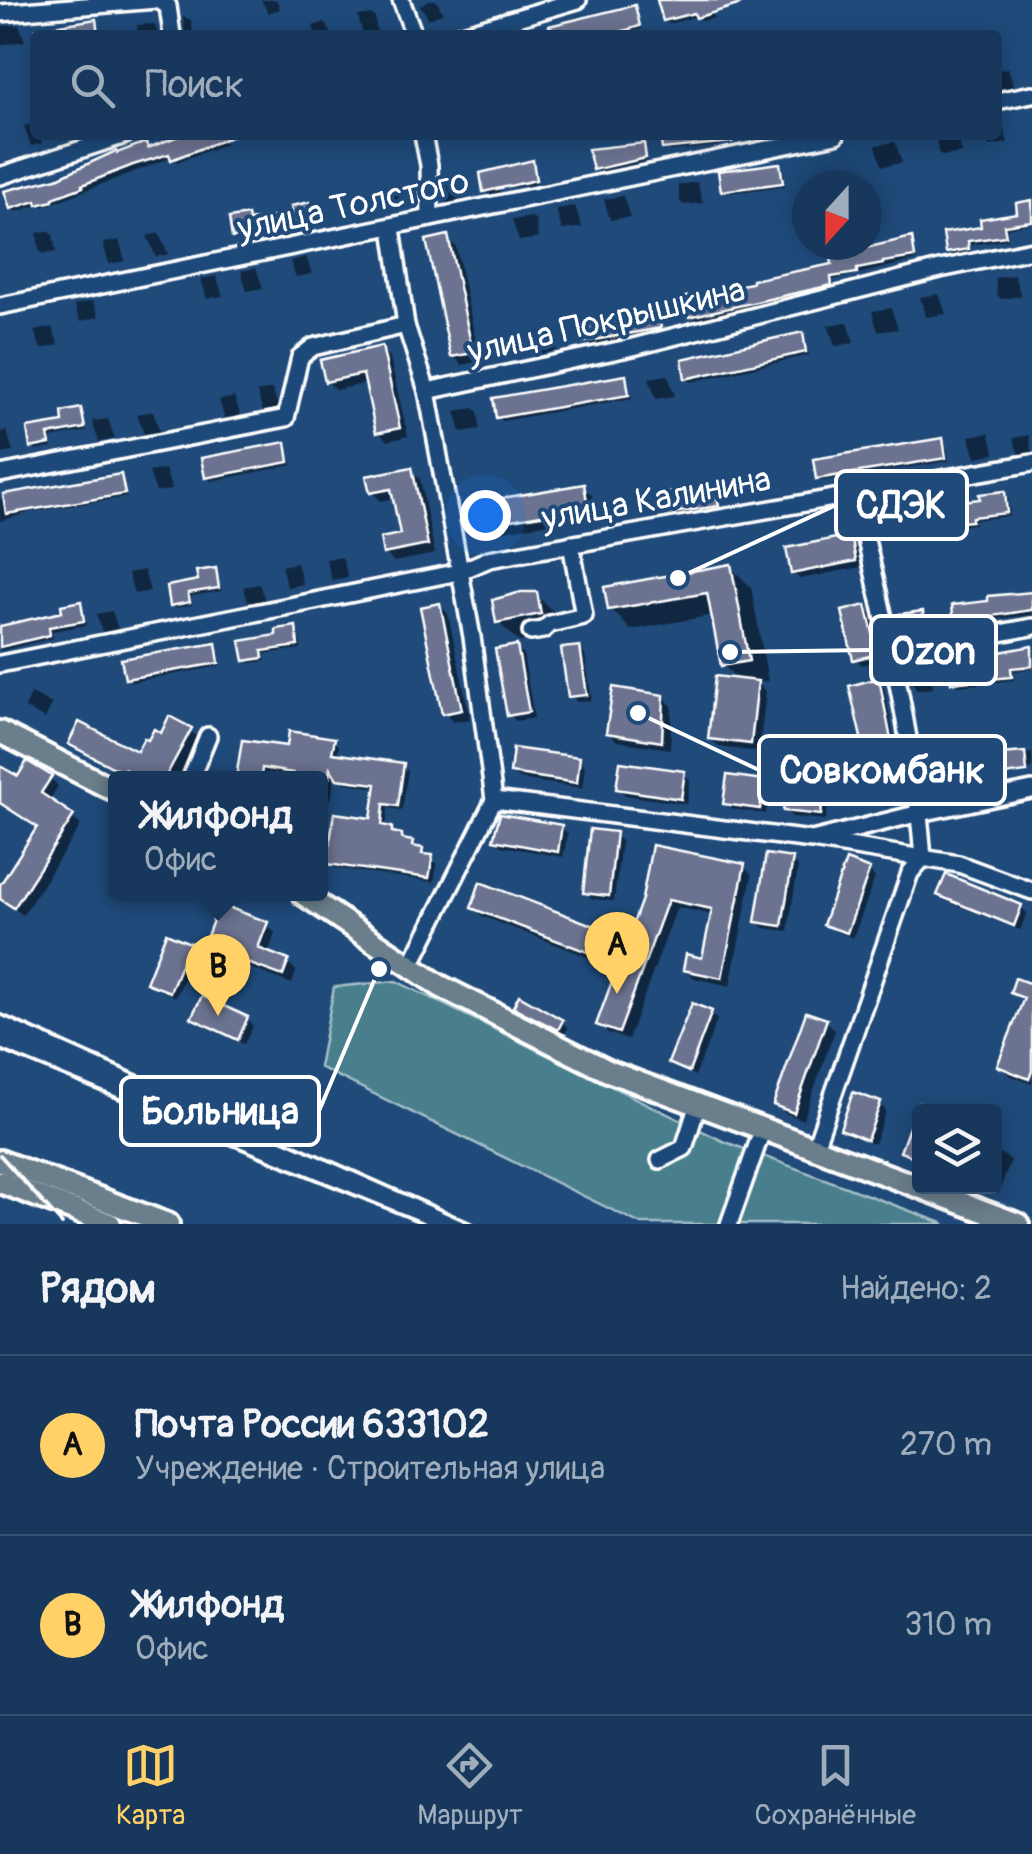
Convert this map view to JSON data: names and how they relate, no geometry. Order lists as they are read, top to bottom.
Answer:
{
  "streets": {
    "street": ["улица Толстого", "улица Покрышкина", "улица Калинина"]
  },
  "places": [
    "СДЭК",
    "Ozon",
    "Совкомбанк",
    "Больница"
  ],
  "north": "bottom",
  "page": {
    "search": "Поиск",
    "popup": ["Жилфонд", "Офис"],
    "pins": ["A", "B"],
    "heading": ["Рядом", "Найдено: 2"],
    "list": [
      {
        "mark": "A",
        "name": "Почта России 633102",
        "note": "Учреждение · Строительная улица",
        "value": "270 m"
      },
      {
        "mark": "B",
        "name": "Жилфонд",
        "note": "Офис",
        "value": "310 m"
      }
    ],
    "nav": ["Карта", "Маршрут", "Сохранённые"]
  }
}
